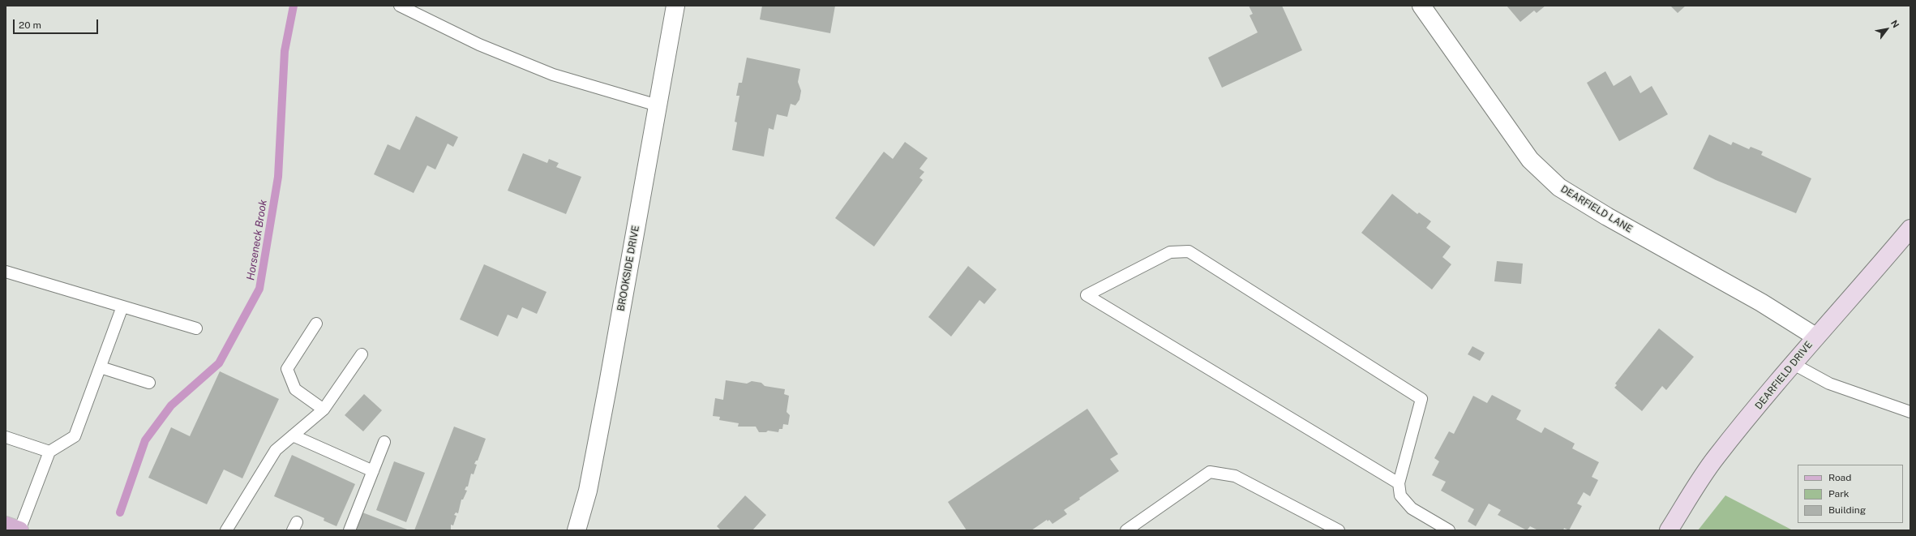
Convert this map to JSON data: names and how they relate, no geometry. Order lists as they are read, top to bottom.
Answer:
{
  "streets": {
    "main road": ["DEARFIELD DRIVE"],
    "street": ["DEARFIELD LANE", "BROOKSIDE DRIVE"]
  },
  "crossings": [
    ["DEARFIELD LANE", "DEARFIELD DRIVE"]
  ],
  "water": ["Horseneck Brook"],
  "legend": ["Road", "Park", "Building"],
  "scale_bar": "20 m",
  "north": "top right"
}
